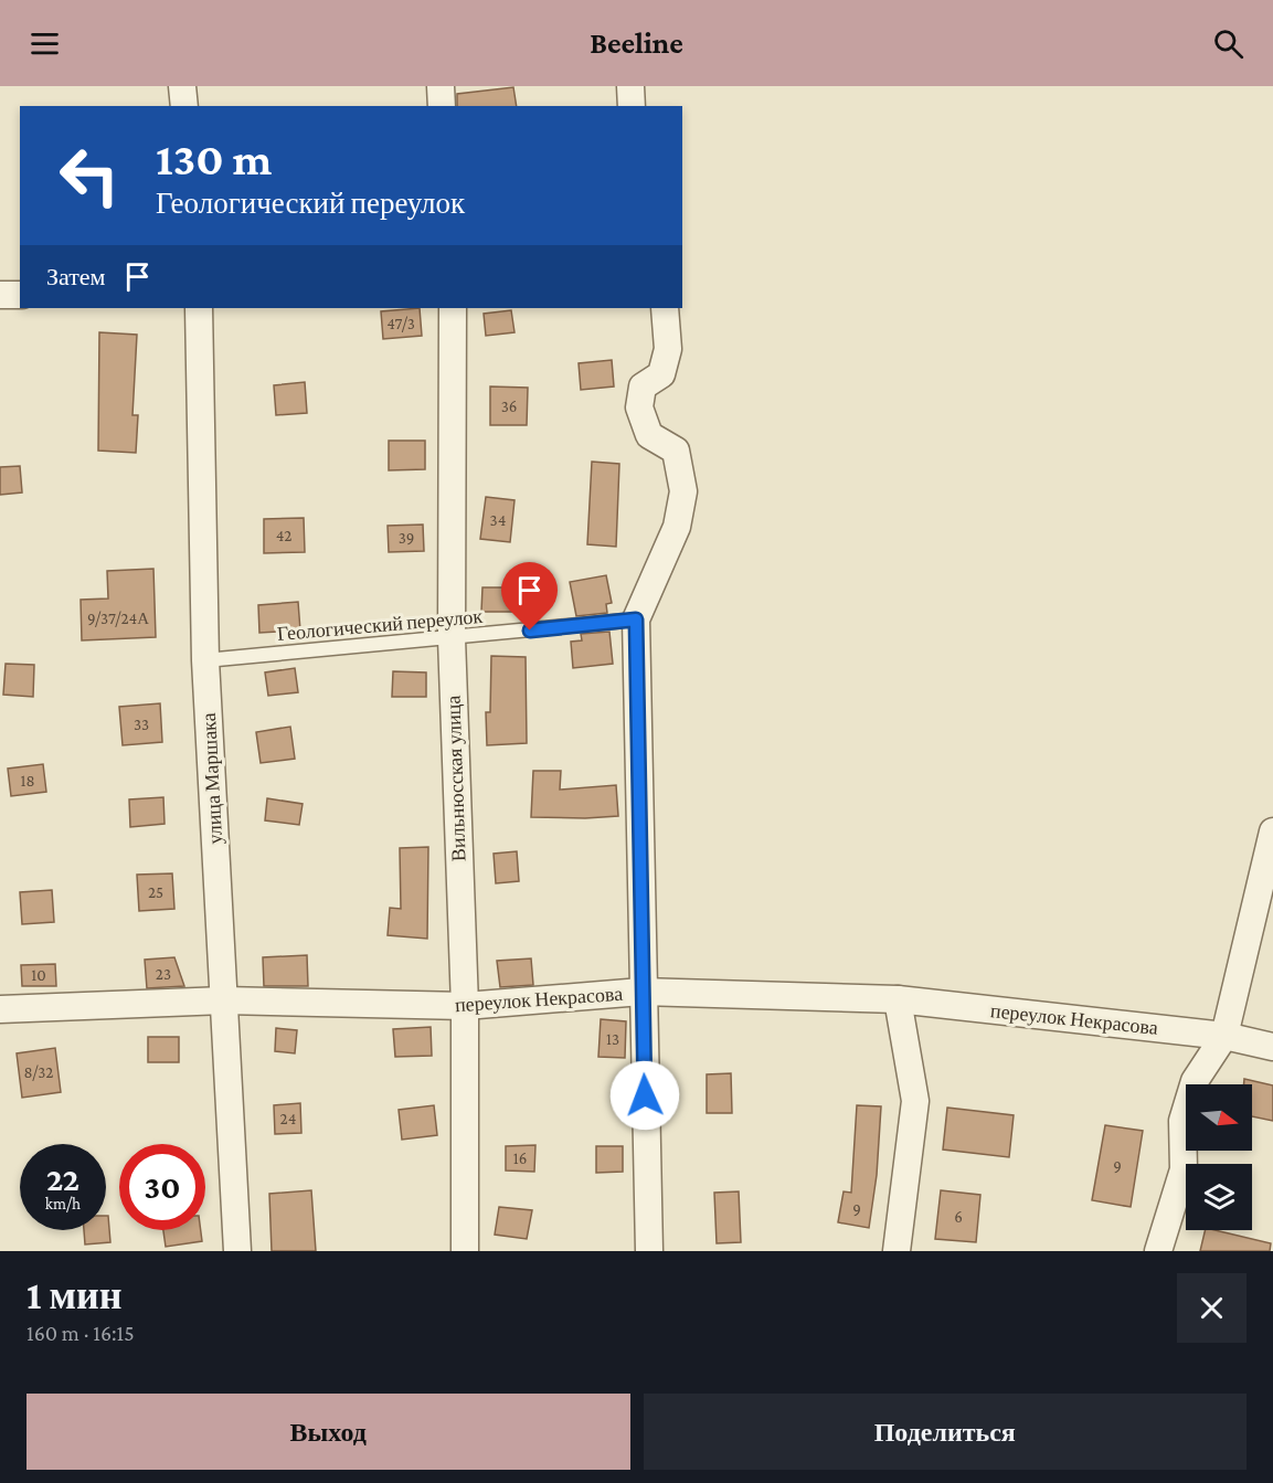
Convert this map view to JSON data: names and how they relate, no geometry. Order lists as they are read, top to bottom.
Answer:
{
  "streets": {
    "street": ["улица Маршака", "Вильнюсская улица", "переулок Некрасова"],
    "lane": ["Геологический переулок"]
  },
  "crossings": [
    ["Геологический переулок", "улица Маршака"],
    ["Геологический переулок", "Вильнюсская улица"],
    ["улица Маршака", "переулок Некрасова"],
    ["Вильнюсская улица", "переулок Некрасова"]
  ],
  "house_numbers": [
    "47/3",
    "36",
    "34",
    "42",
    "39",
    "9/37/24А",
    "33",
    "18",
    "25",
    "23",
    "10",
    "13",
    "8/32",
    "24",
    "16",
    "9",
    "9",
    "6"
  ],
  "north": "right",
  "page": {
    "header": "Beeline",
    "turn": ["130 m", "Геологический переулок"],
    "then": "Затем",
    "speed": "22 km/h",
    "limit": "30",
    "heading": ["1 мин", "160 m · 16:15"],
    "buttons": ["Выход", "Поделиться"]
  }
}
